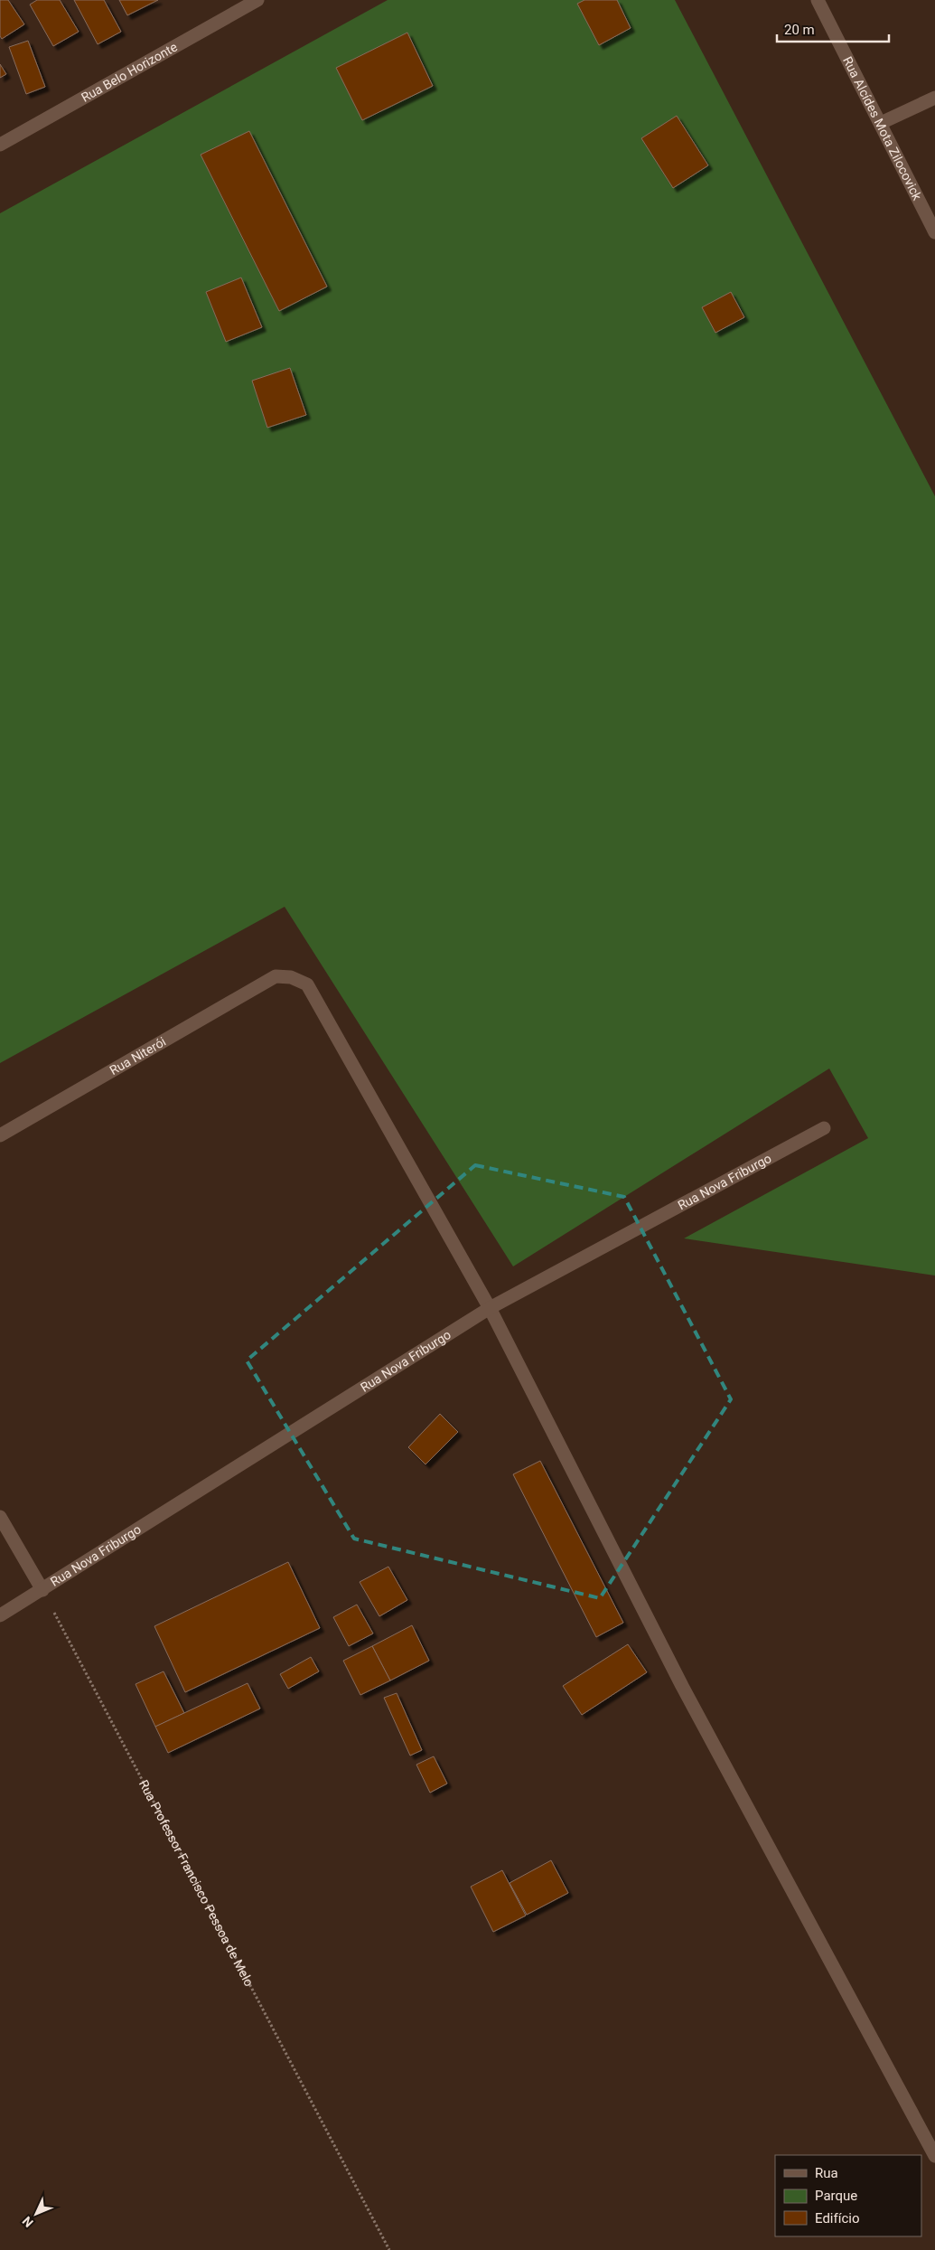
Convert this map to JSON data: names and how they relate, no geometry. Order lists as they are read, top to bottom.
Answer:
{
  "streets": {
    "street": [
      "Rua Belo Horizonte",
      "Rua Alcídes Mota Zilocovick",
      "Rua Niterói",
      "Rua Nova Friburgo"
    ],
    "path": ["Rua Professor Francisco Pessoa de Melo"]
  },
  "crossings": [
    ["Rua Niterói", "Rua Nova Friburgo"],
    ["Rua Nova Friburgo", "Rua Professor Francisco Pessoa de Melo"]
  ],
  "legend": ["Rua", "Parque", "Edifício"],
  "scale_bar": "20 m",
  "north": "bottom left"
}
